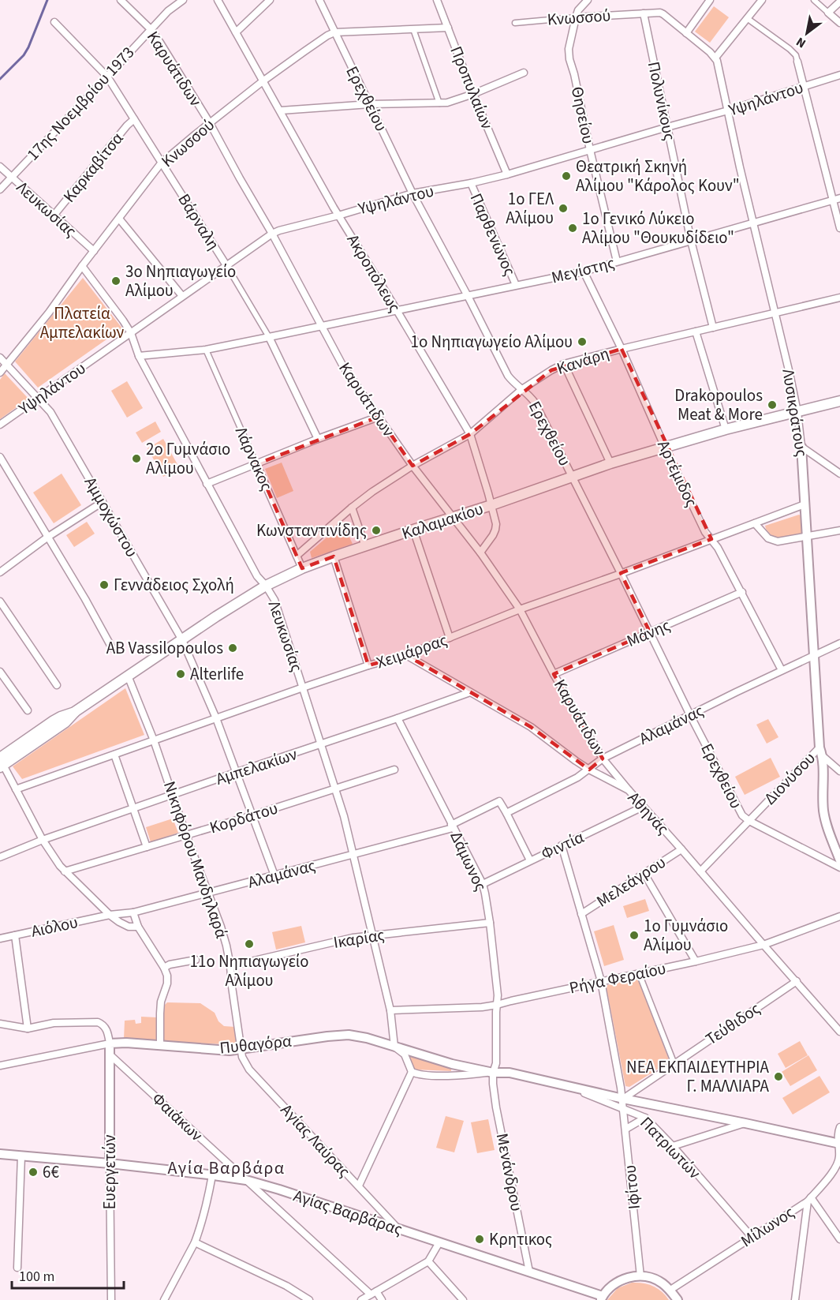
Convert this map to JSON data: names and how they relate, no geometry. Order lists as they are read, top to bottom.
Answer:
{
  "streets": {
    "main road": ["Καλαμακίου"],
    "street": [
      "Κνωσσού",
      "Καρυάτιδων",
      "Προπυλαίων",
      "Ερεχθείου",
      "Υψηλάντου",
      "Πολυνίκους",
      "17ης Νοεμβρίου 1973",
      "Θησείου",
      "Καρκαβίτσα",
      "Λευκωσίας",
      "Βάρναλη",
      "Παρθενώνος",
      "Μεγίστης",
      "Ακροπόλεως",
      "Κανάρη",
      "Λυσικράτους",
      "Λάρνακος",
      "Αρτέμιδος",
      "Αμμοχώστου",
      "Μάνης",
      "Χειμάρρας",
      "Αλαμάνας",
      "Αμπελακίων",
      "Διονύσου",
      "Αθηνάς",
      "Κορδάτου",
      "Φιντία",
      "Νικηφόρου Μανδηλαρά",
      "Δάμωνος",
      "Μελεάγρου",
      "Αιόλου",
      "Ικαρίας",
      "Ρήγα Φεραίου",
      "Τεύθιδος",
      "Πυθαγόρα",
      "Φαιάκων",
      "Αγίας Λαύρας",
      "Πατριωτών",
      "Ευεργετών",
      "Μενάνδρου",
      "Ιφίτου",
      "Αγίας Βαρβάρας",
      "Μίλωνος"
    ]
  },
  "crossings": [
    ["Κνωσσού", "Καρυάτιδων"],
    ["Κνωσσού", "Προπυλαίων"],
    ["Κνωσσού", "Ερεχθείου"],
    ["Κνωσσού", "Πολυνίκους"],
    ["Κνωσσού", "Θησείου"],
    ["Κνωσσού", "Λευκωσίας"],
    ["Κνωσσού", "Βάρναλη"],
    ["Κνωσσού", "Ακροπόλεως"],
    ["Κνωσσού", "Αμμοχώστου"],
    ["Καρυάτιδων", "Υψηλάντου"],
    ["Καρυάτιδων", "17ης Νοεμβρίου 1973"],
    ["Καρυάτιδων", "Μεγίστης"],
    ["Καρυάτιδων", "Ακροπόλεως"],
    ["Καρυάτιδων", "Κανάρη"],
    ["Καρυάτιδων", "Καλαμακίου"],
    ["Καρυάτιδων", "Μάνης"],
    ["Καρυάτιδων", "Χειμάρρας"],
    ["Καρυάτιδων", "Αλαμάνας"],
    ["Καρυάτιδων", "Αθηνάς"],
    ["Προπυλαίων", "Υψηλάντου"],
    ["Ερεχθείου", "Υψηλάντου"],
    ["Ερεχθείου", "Μεγίστης"],
    ["Ερεχθείου", "Κανάρη"],
    ["Ερεχθείου", "Καλαμακίου"],
    ["Ερεχθείου", "Μάνης"],
    ["Ερεχθείου", "Χειμάρρας"],
    ["Ερεχθείου", "Αλαμάνας"],
    ["Ερεχθείου", "Διονύσου"],
    ["Υψηλάντου", "Πολυνίκους"],
    ["Υψηλάντου", "Θησείου"],
    ["Υψηλάντου", "Λευκωσίας"],
    ["Υψηλάντου", "Βάρναλη"],
    ["Υψηλάντου", "Παρθενώνος"],
    ["Υψηλάντου", "Ακροπόλεως"],
    ["Υψηλάντου", "Λυσικράτους"],
    ["Υψηλάντου", "Αμμοχώστου"],
    ["Πολυνίκους", "Μεγίστης"],
    ["Πολυνίκους", "Κανάρη"],
    ["17ης Νοεμβρίου 1973", "Λευκωσίας"],
    ["17ης Νοεμβρίου 1973", "Βάρναλη"],
    ["Θησείου", "Μεγίστης"],
    ["Καρκαβίτσα", "Λευκωσίας"],
    ["Καρκαβίτσα", "Βάρναλη"],
    ["Λευκωσίας", "Μεγίστης"],
    ["Λευκωσίας", "Καλαμακίου"],
    ["Λευκωσίας", "Χειμάρρας"],
    ["Λευκωσίας", "Αλαμάνας"],
    ["Λευκωσίας", "Αμπελακίων"],
    ["Λευκωσίας", "Κορδάτου"],
    ["Λευκωσίας", "Ικαρίας"],
    ["Λευκωσίας", "Ρήγα Φεραίου"],
    ["Λευκωσίας", "Πυθαγόρα"],
    ["Βάρναλη", "Μεγίστης"],
    ["Παρθενώνος", "Μεγίστης"],
    ["Μεγίστης", "Ακροπόλεως"],
    ["Μεγίστης", "Λυσικράτους"],
    ["Μεγίστης", "Λάρνακος"],
    ["Μεγίστης", "Αρτέμιδος"],
    ["Ακροπόλεως", "Κανάρη"],
    ["Ακροπόλεως", "Καλαμακίου"],
    ["Κανάρη", "Λυσικράτους"],
    ["Κανάρη", "Λάρνακος"],
    ["Κανάρη", "Αρτέμιδος"],
    ["Λυσικράτους", "Καλαμακίου"],
    ["Λυσικράτους", "Χειμάρρας"],
    ["Λυσικράτους", "Αλαμάνας"],
    ["Λυσικράτους", "Διονύσου"],
    ["Λάρνακος", "Καλαμακίου"],
    ["Αρτέμιδος", "Καλαμακίου"],
    ["Αρτέμιδος", "Μάνης"],
    ["Αρτέμιδος", "Χειμάρρας"],
    ["Αρτέμιδος", "Αλαμάνας"],
    ["Αμμοχώστου", "Καλαμακίου"],
    ["Αμμοχώστου", "Χειμάρρας"],
    ["Αμμοχώστου", "Αλαμάνας"],
    ["Αμμοχώστου", "Αμπελακίων"],
    ["Αμμοχώστου", "Κορδάτου"],
    ["Καλαμακίου", "Νικηφόρου Μανδηλαρά"],
    ["Χειμάρρας", "Αθηνάς"],
    ["Χειμάρρας", "Νικηφόρου Μανδηλαρά"],
    ["Αλαμάνας", "Αθηνάς"],
    ["Αλαμάνας", "Νικηφόρου Μανδηλαρά"],
    ["Αλαμάνας", "Δάμωνος"],
    ["Αλαμάνας", "Αιόλου"],
    ["Αμπελακίων", "Αθηνάς"],
    ["Αμπελακίων", "Νικηφόρου Μανδηλαρά"],
    ["Αμπελακίων", "Δάμωνος"],
    ["Διονύσου", "Αθηνάς"],
    ["Αθηνάς", "Φιντία"],
    ["Αθηνάς", "Μελεάγρου"],
    ["Αθηνάς", "Ρήγα Φεραίου"],
    ["Αθηνάς", "Τεύθιδος"],
    ["Κορδάτου", "Νικηφόρου Μανδηλαρά"],
    ["Φιντία", "Δάμωνος"],
    ["Φιντία", "Ιφίτου"],
    ["Νικηφόρου Μανδηλαρά", "Ικαρίας"],
    ["Νικηφόρου Μανδηλαρά", "Πυθαγόρα"],
    ["Νικηφόρου Μανδηλαρά", "Αγίας Λαύρας"],
    ["Δάμωνος", "Ικαρίας"],
    ["Δάμωνος", "Ρήγα Φεραίου"],
    ["Δάμωνος", "Πυθαγόρα"],
    ["Δάμωνος", "Μενάνδρου"],
    ["Μελεάγρου", "Ιφίτου"],
    ["Ρήγα Φεραίου", "Ιφίτου"],
    ["Τεύθιδος", "Πυθαγόρα"],
    ["Τεύθιδος", "Ιφίτου"],
    ["Πυθαγόρα", "Αγίας Λαύρας"],
    ["Πυθαγόρα", "Πατριωτών"],
    ["Πυθαγόρα", "Ευεργετών"],
    ["Πυθαγόρα", "Μενάνδρου"],
    ["Πυθαγόρα", "Ιφίτου"],
    ["Πυθαγόρα", "Μίλωνος"],
    ["Φαιάκων", "Ευεργετών"],
    ["Φαιάκων", "Αγίας Βαρβάρας"],
    ["Αγίας Λαύρας", "Αγίας Βαρβάρας"],
    ["Πατριωτών", "Ιφίτου"],
    ["Πατριωτών", "Μίλωνος"],
    ["Ευεργετών", "Αγίας Βαρβάρας"],
    ["Μενάνδρου", "Αγίας Βαρβάρας"]
  ],
  "districts": ["Αγία Βαρβάρα"],
  "parks": ["Πλατεία Αμπελακίων"],
  "places": [
    "Θεατρική Σκηνή Αλίμου \"Κάρολος Κουν\"",
    "1ο ΓΕΛ Αλίμου",
    "1ο Γενικό Λύκειο Αλίμου \"Θουκυδίδειο\"",
    "3ο Νηπιαγωγείο Αλίμου",
    "1o Νηπιαγωγείο Αλίμου",
    "Drakopoulos Meat & More",
    "2ο Γυμνάσιο Αλίμου",
    "Κωνσταντινίδης",
    "Γεννάδειος Σχολή",
    "AB Vassilopoulos",
    "Alterlife",
    "1ο Γυμνάσιο Αλίμου",
    "11ο Νηπιαγωγείο Αλίμου",
    "ΝΕΑ ΕΚΠΑΙΔΕΥΤΗΡΙΑ Γ. ΜΑΛΛΙΑΡΑ",
    "6€",
    "Κρητικος"
  ],
  "scale_bar": "100 m",
  "north": "bottom left"
}
